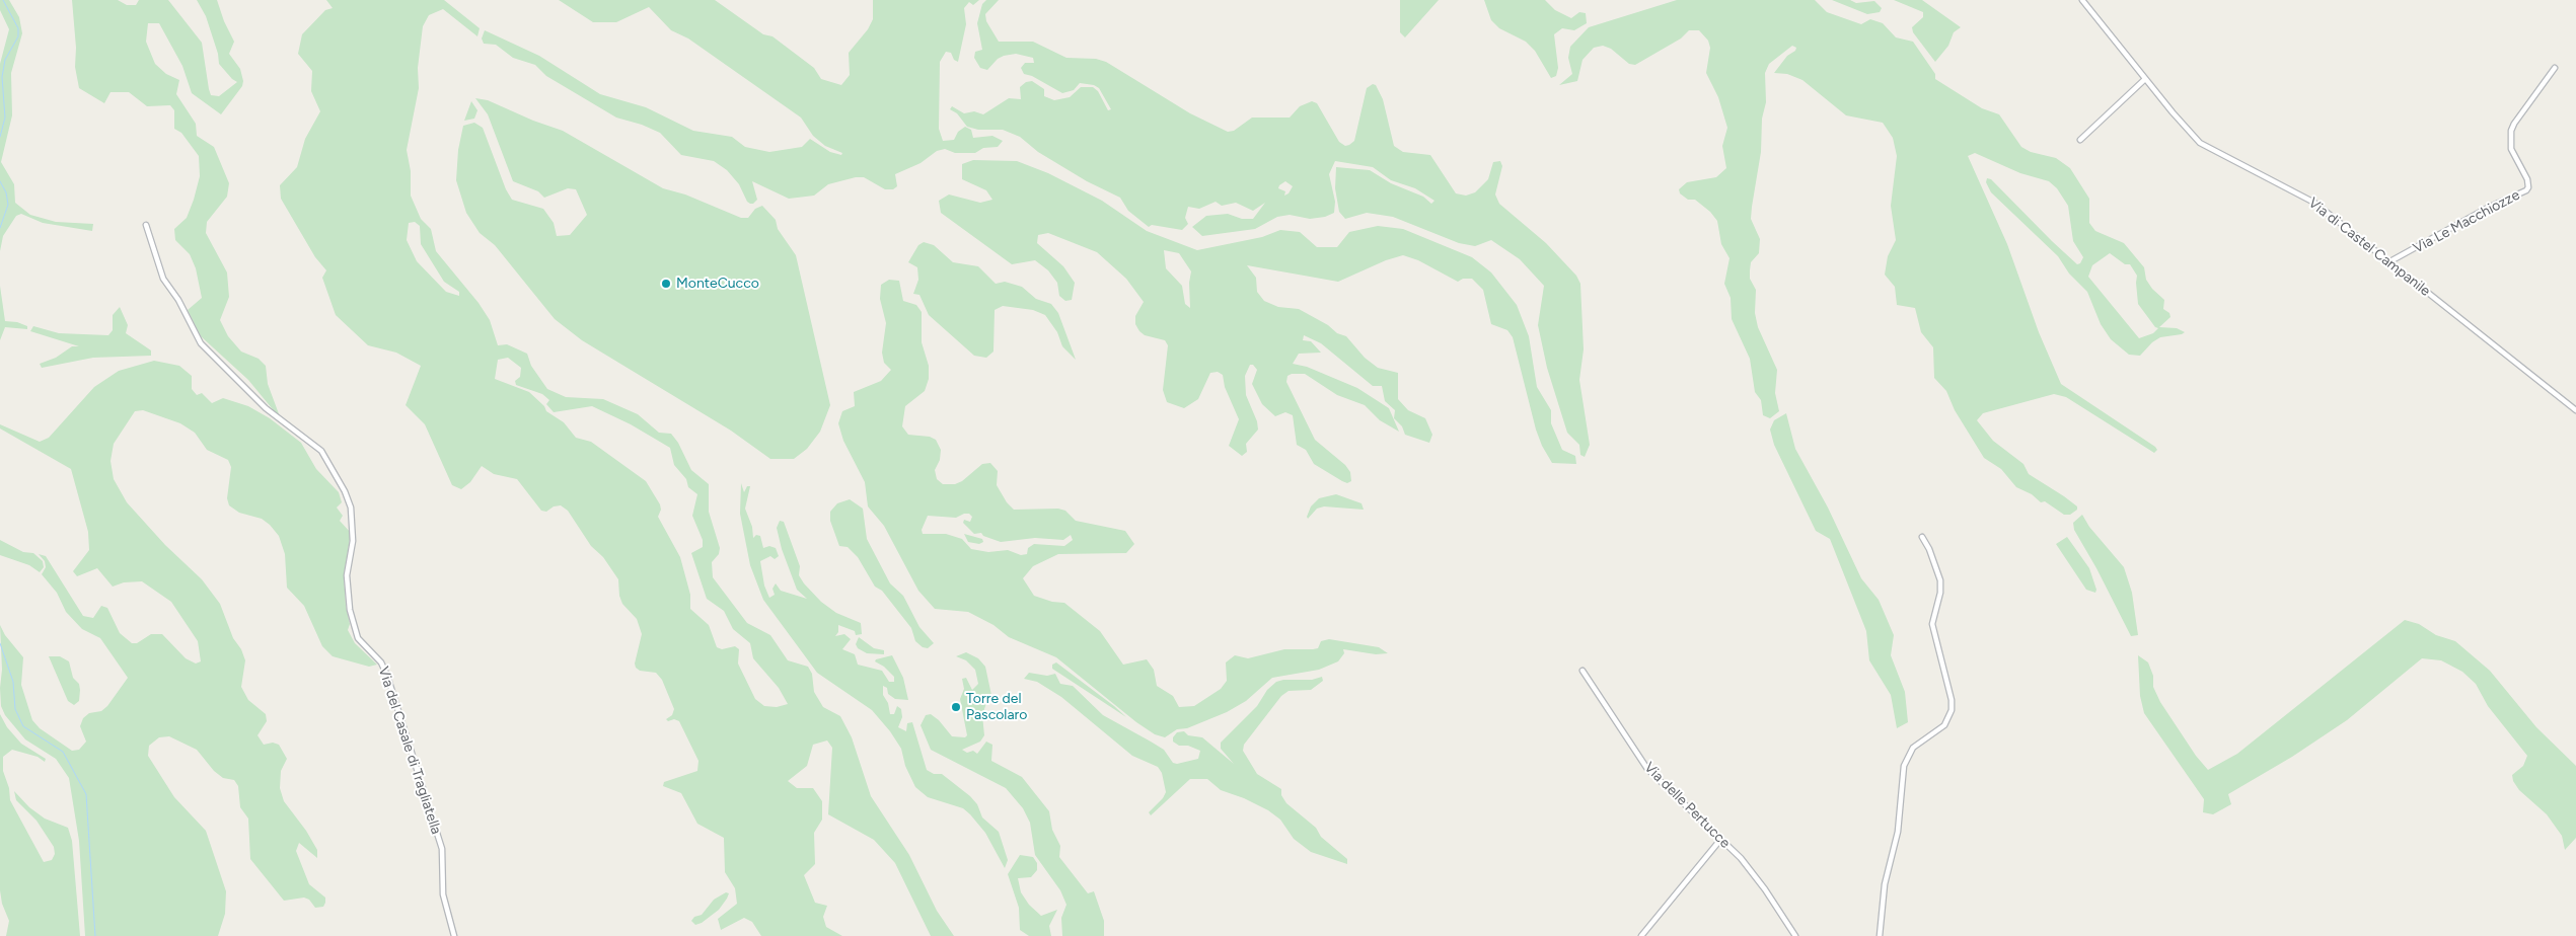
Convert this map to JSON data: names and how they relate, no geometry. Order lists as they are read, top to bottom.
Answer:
{
  "streets": {
    "street": [
      "Via Le Macchiozze",
      "Via di Castel Campanile",
      "Via del Casale di Tragliatella",
      "Via delle Pertucce"
    ]
  },
  "crossings": [
    ["Via Le Macchiozze", "Via di Castel Campanile"]
  ],
  "places": ["MonteCucco", "Torre del Pascolaro"]
}
